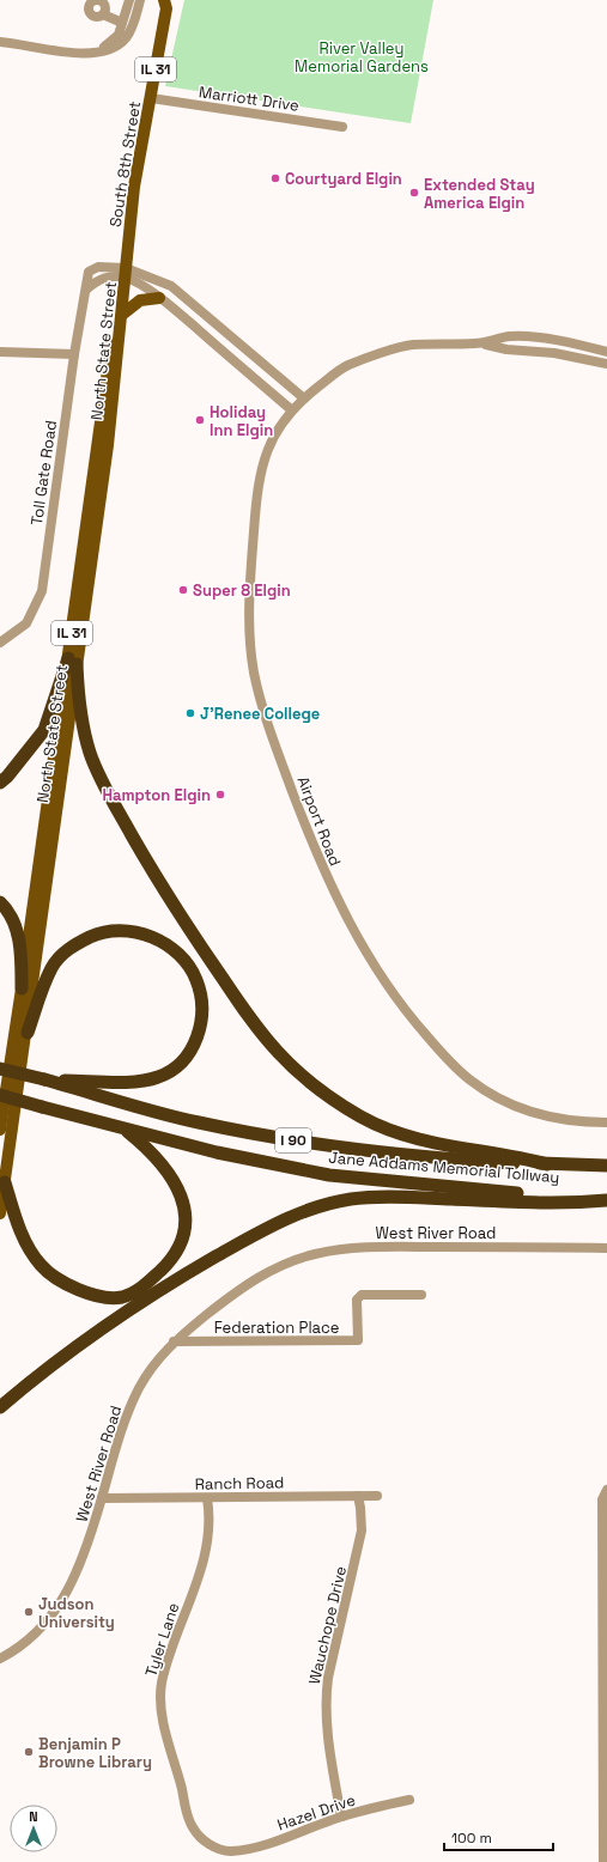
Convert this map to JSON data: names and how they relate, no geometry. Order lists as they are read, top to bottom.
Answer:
{
  "streets": {
    "highway": ["I 90", "Jane Addams Memorial Tollway"],
    "main road": ["IL 31", "South 8th Street", "North State Street"],
    "street": [
      "Marriott Drive",
      "Toll Gate Road",
      "Airport Road",
      "West River Road",
      "Federation Place",
      "Ranch Road",
      "Wauchope Drive",
      "Tyler Lane",
      "Hazel Drive"
    ]
  },
  "crossings": [
    ["Marriott Drive", "South 8th Street"],
    ["South 8th Street", "North State Street"],
    ["South 8th Street", "Toll Gate Road"],
    ["North State Street", "Toll Gate Road"],
    ["Toll Gate Road", "Airport Road"],
    ["West River Road", "Federation Place"],
    ["West River Road", "Ranch Road"],
    ["Ranch Road", "Wauchope Drive"],
    ["Ranch Road", "Tyler Lane"],
    ["Wauchope Drive", "Hazel Drive"],
    ["Tyler Lane", "Hazel Drive"]
  ],
  "parks": ["River Valley Memorial Gardens"],
  "places": [
    "Courtyard Elgin",
    "Extended Stay America Elgin",
    "Holiday Inn Elgin",
    "Super 8 Elgin",
    "J'Renee College",
    "Hampton Elgin",
    "Judson University",
    "Benjamin P Browne Library"
  ],
  "scale_bar": "100 m",
  "north": "top"
}
